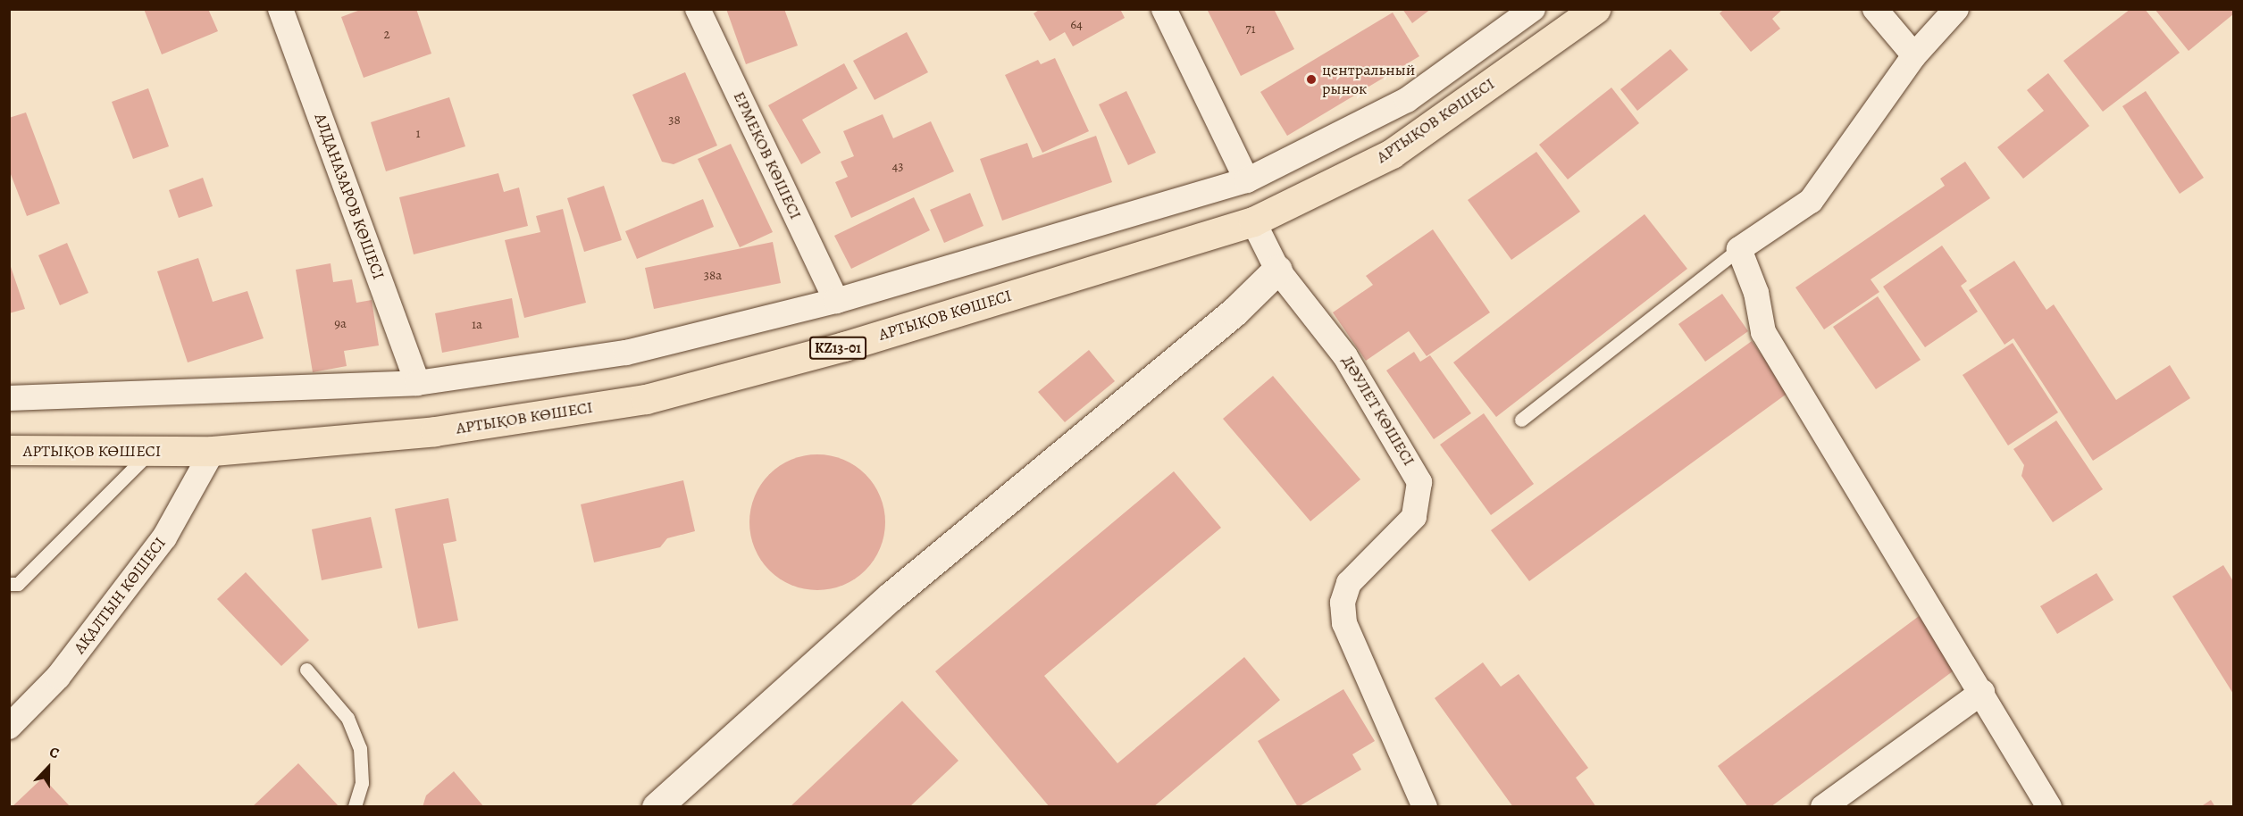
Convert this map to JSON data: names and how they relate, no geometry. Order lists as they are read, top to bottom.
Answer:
{
  "streets": {
    "highway": ["АРТЫҚОВ КӨШЕСІ", "KZ13-01"],
    "street": [
      "ЕРМЕКОВ КӨШЕСІ",
      "АЛДАНАЗАРОВ КӨШЕСІ",
      "ДӘУЛЕТ КӨШЕСІ",
      "АҚАЛТЫН КӨШЕСІ"
    ]
  },
  "crossings": [
    ["АРТЫҚОВ КӨШЕСІ", "ДӘУЛЕТ КӨШЕСІ"],
    ["АРТЫҚОВ КӨШЕСІ", "АҚАЛТЫН КӨШЕСІ"]
  ],
  "places": ["центральный рынок"],
  "house_numbers": [
    "64",
    "71",
    "2",
    "38",
    "1",
    "43",
    "38а",
    "9а",
    "1а"
  ],
  "north": "top"
}
